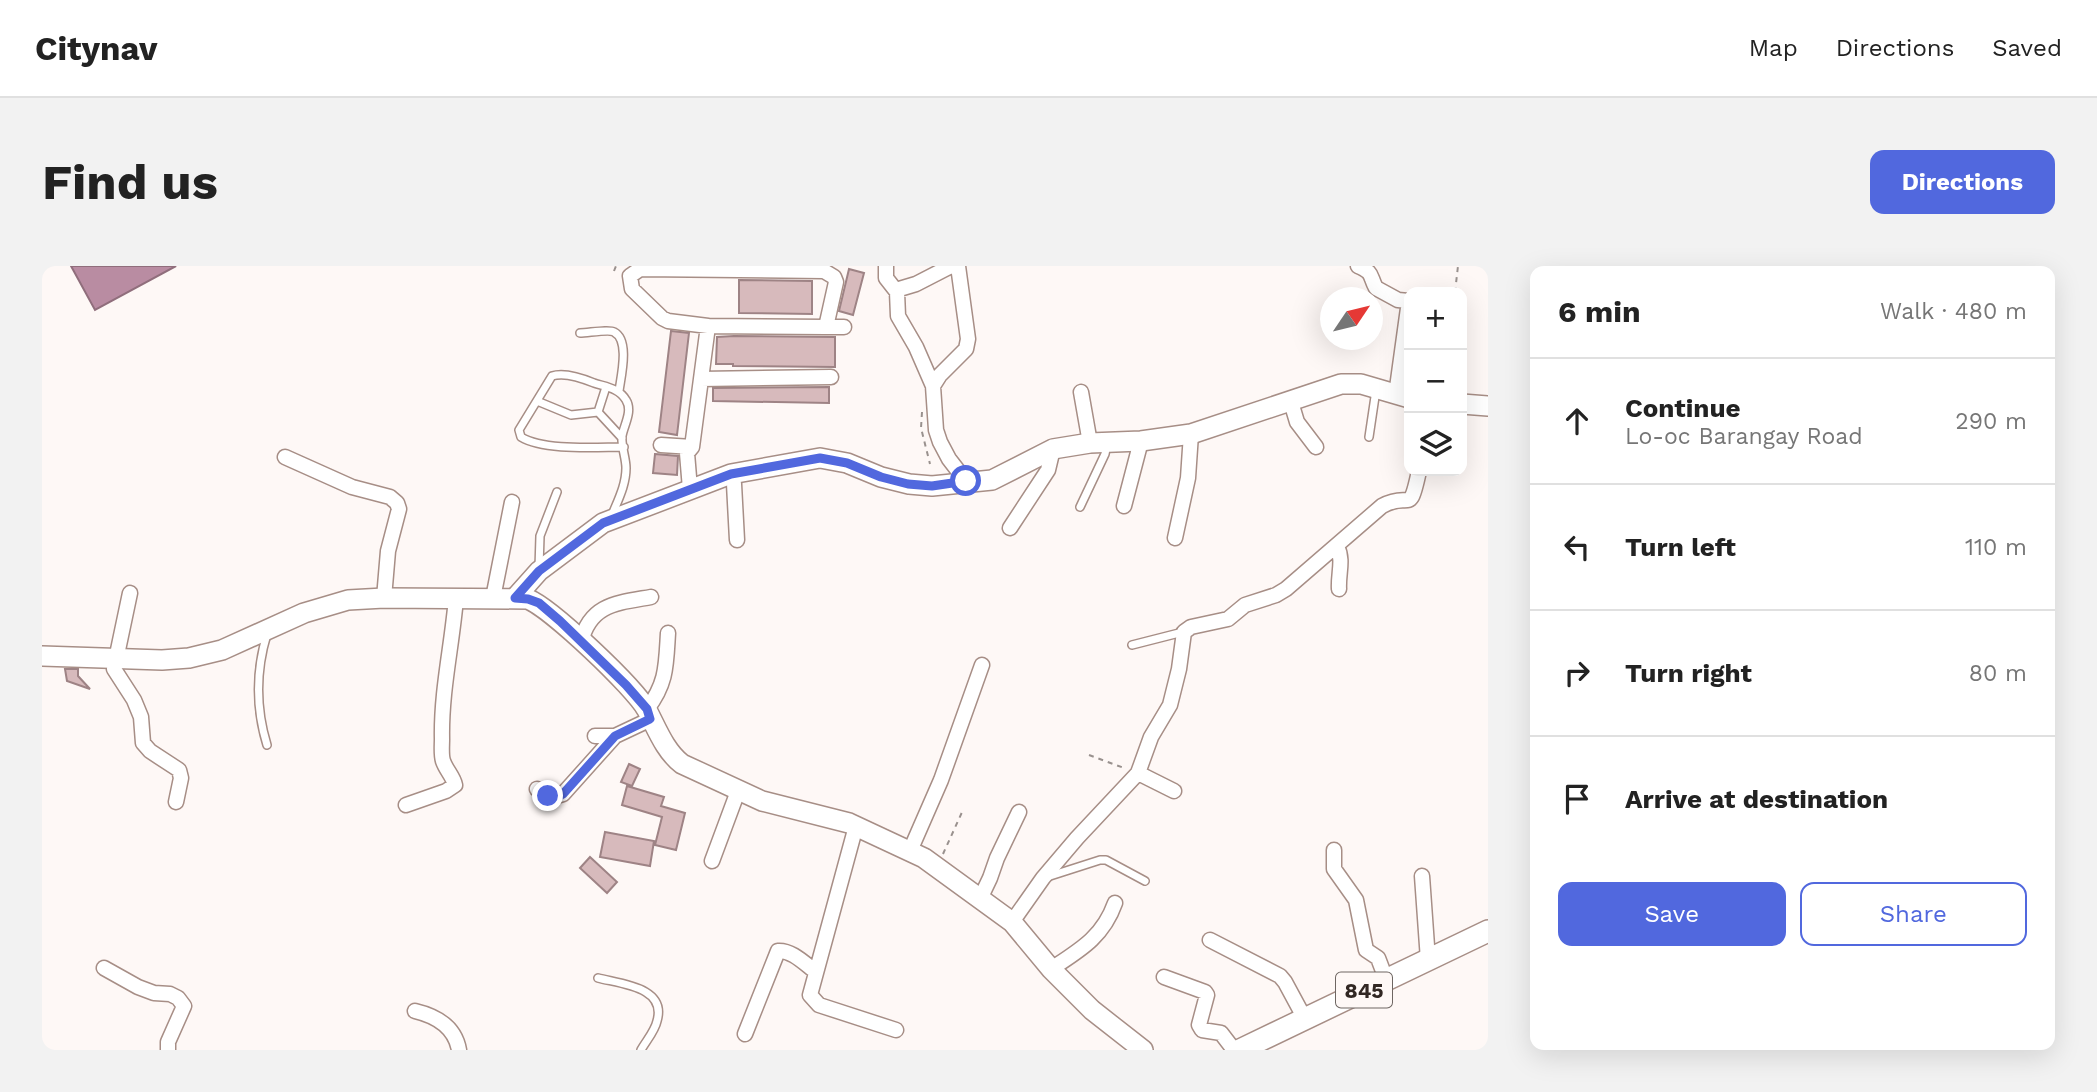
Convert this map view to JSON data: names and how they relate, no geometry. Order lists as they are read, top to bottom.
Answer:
{
  "streets": {
    "main road": ["845"]
  },
  "north": "top right",
  "page": {
    "header": "Citynav",
    "nav": ["Map", "Directions", "Saved"],
    "buttons": [
      "Directions",
      ["Save", "Share"]
    ],
    "title": "Find us",
    "heading": ["6 min", "Walk · 480 m"],
    "map_buttons": ["+", "−"],
    "list": [
      ["Continue", "Lo-oc Barangay Road", "290 m"],
      ["Turn left", "110 m"],
      ["Turn right", "80 m"],
      "Arrive at destination"
    ]
  }
}
